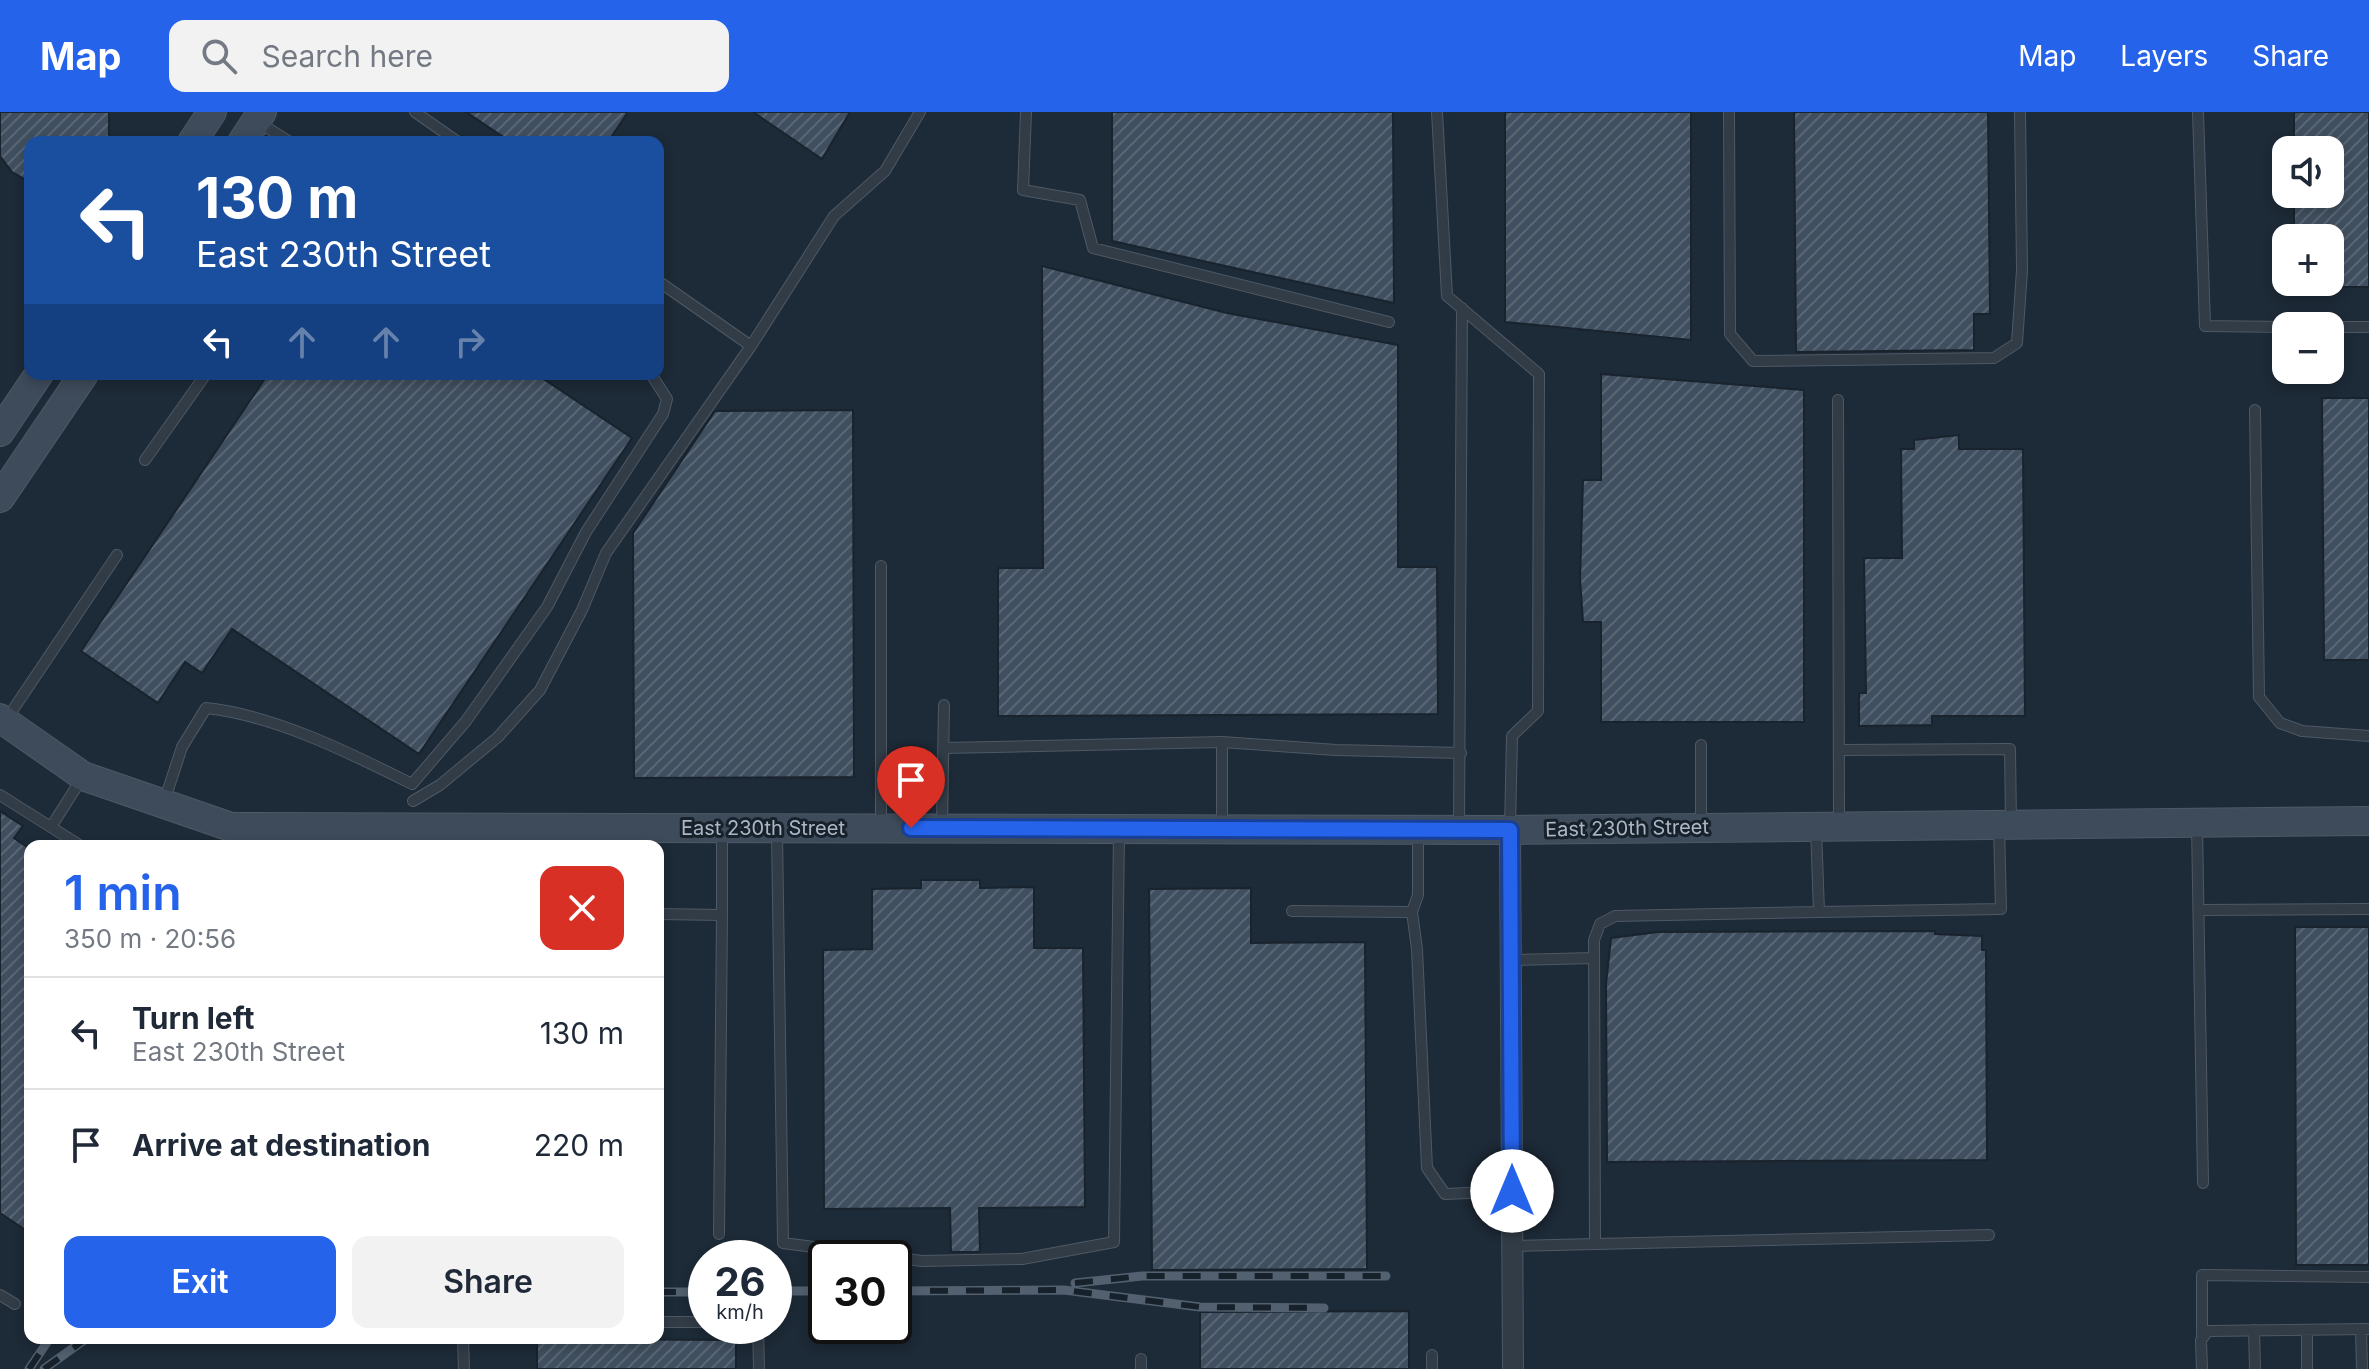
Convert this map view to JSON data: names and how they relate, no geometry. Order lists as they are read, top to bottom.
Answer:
{
  "streets": {
    "street": ["East 230th Street"]
  },
  "page": {
    "header": "Map",
    "search": "Search here",
    "nav": ["Map", "Layers", "Share"],
    "map_buttons": ["+", "−"],
    "turn": ["130 m", "East 230th Street"],
    "heading": ["1 min", "350 m · 20:56"],
    "list": [
      {
        "name": "Turn left",
        "note": "East 230th Street",
        "value": "130 m"
      },
      {
        "name": "Arrive at destination",
        "value": "220 m"
      }
    ],
    "buttons": ["Exit", "Share"],
    "speed": "26 km/h",
    "limit": "30"
  }
}
